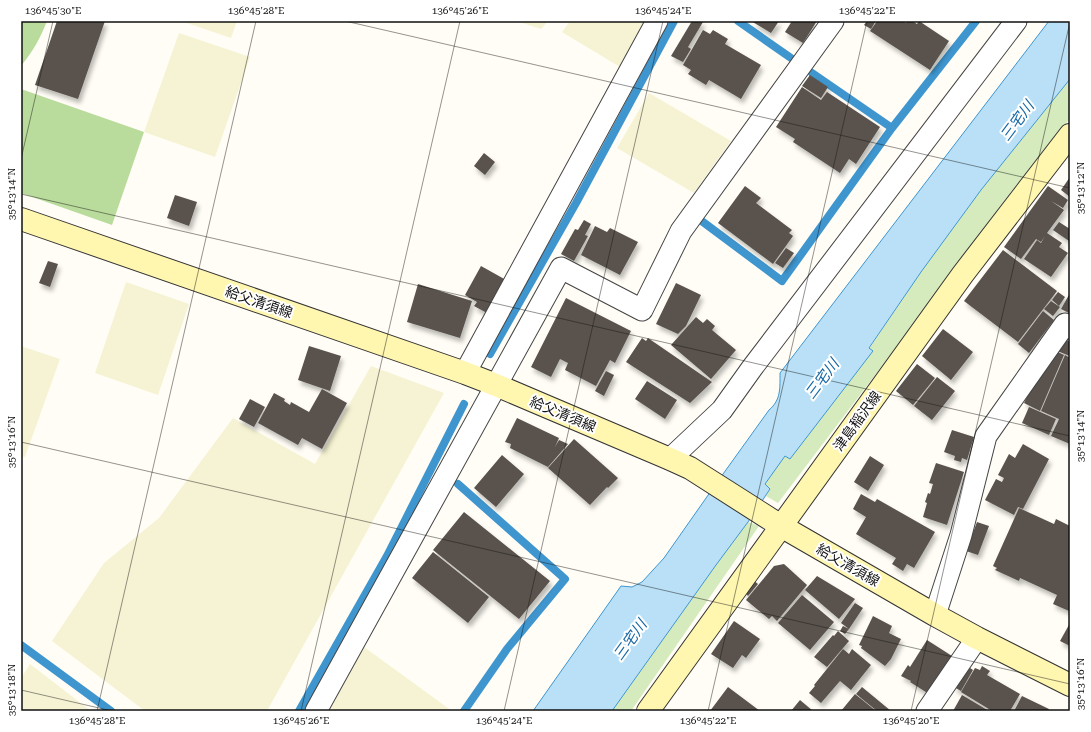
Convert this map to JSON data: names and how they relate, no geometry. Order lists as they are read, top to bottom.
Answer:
{
  "streets": {
    "main road": ["給父清須線", "津島稲沢線"]
  },
  "crossings": [
    ["給父清須線", "津島稲沢線"]
  ],
  "water": ["三宅川"],
  "coordinates": [
    "136°45'30\"E",
    "136°45'28\"E",
    "136°45'26\"E",
    "136°45'24\"E",
    "136°45'22\"E",
    "35°13'12\"N",
    "35°13'14\"N",
    "35°13'16\"N",
    "35°13'18\"N",
    "136°45'20\"E"
  ]
}
